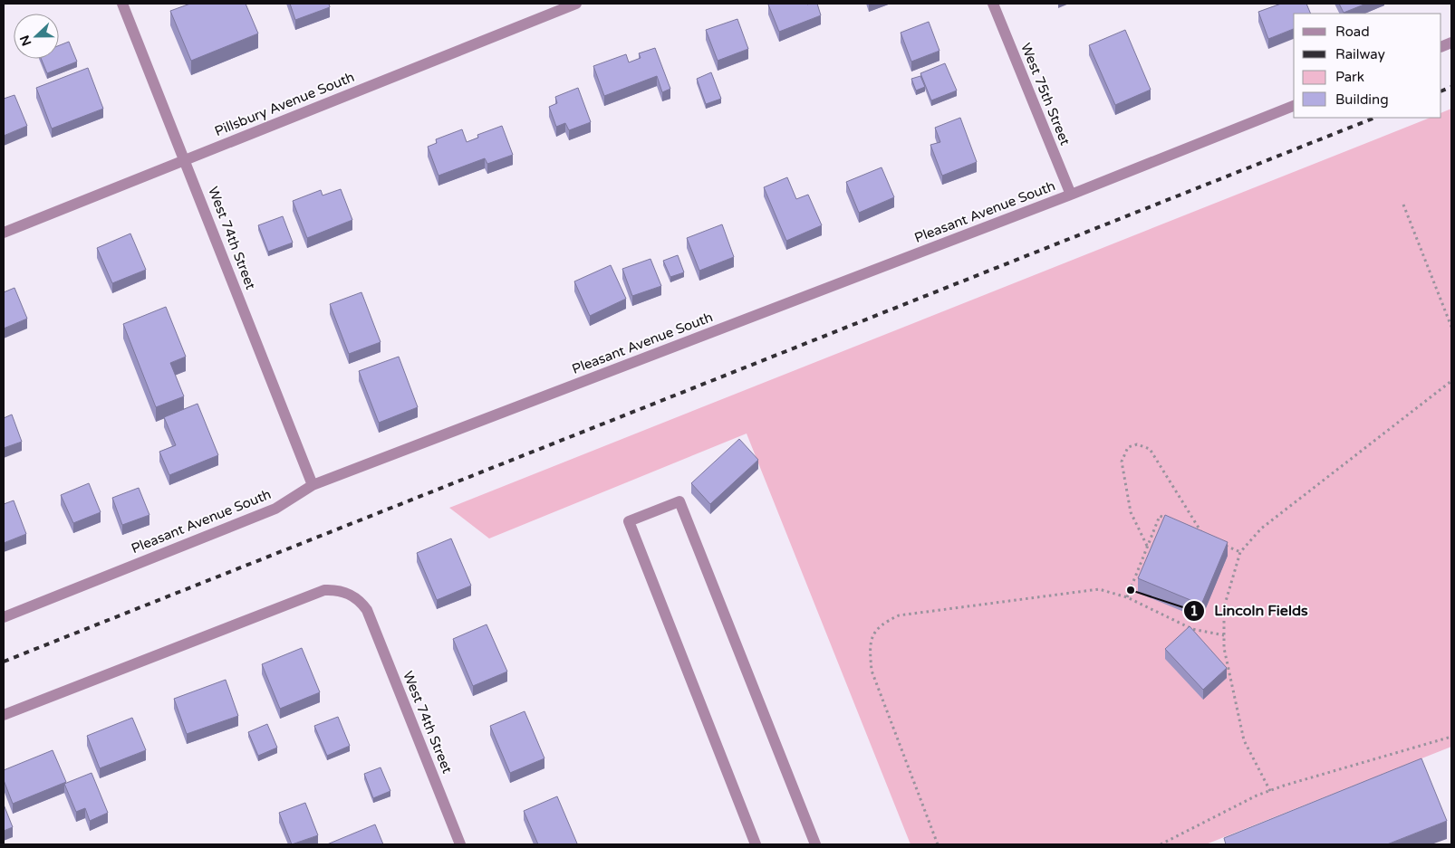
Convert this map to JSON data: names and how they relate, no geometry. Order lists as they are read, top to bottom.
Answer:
{
  "streets": {
    "street": [
      "West 75th Street",
      "Pillsbury Avenue South",
      "Pleasant Avenue South",
      "West 74th Street"
    ]
  },
  "crossings": [
    ["West 75th Street", "Pleasant Avenue South"],
    ["Pillsbury Avenue South", "West 74th Street"],
    ["Pleasant Avenue South", "West 74th Street"]
  ],
  "places": ["Lincoln Fields"],
  "legend": [
    "Road",
    "Railway",
    "Park",
    "Building"
  ],
  "north": "left"
}
